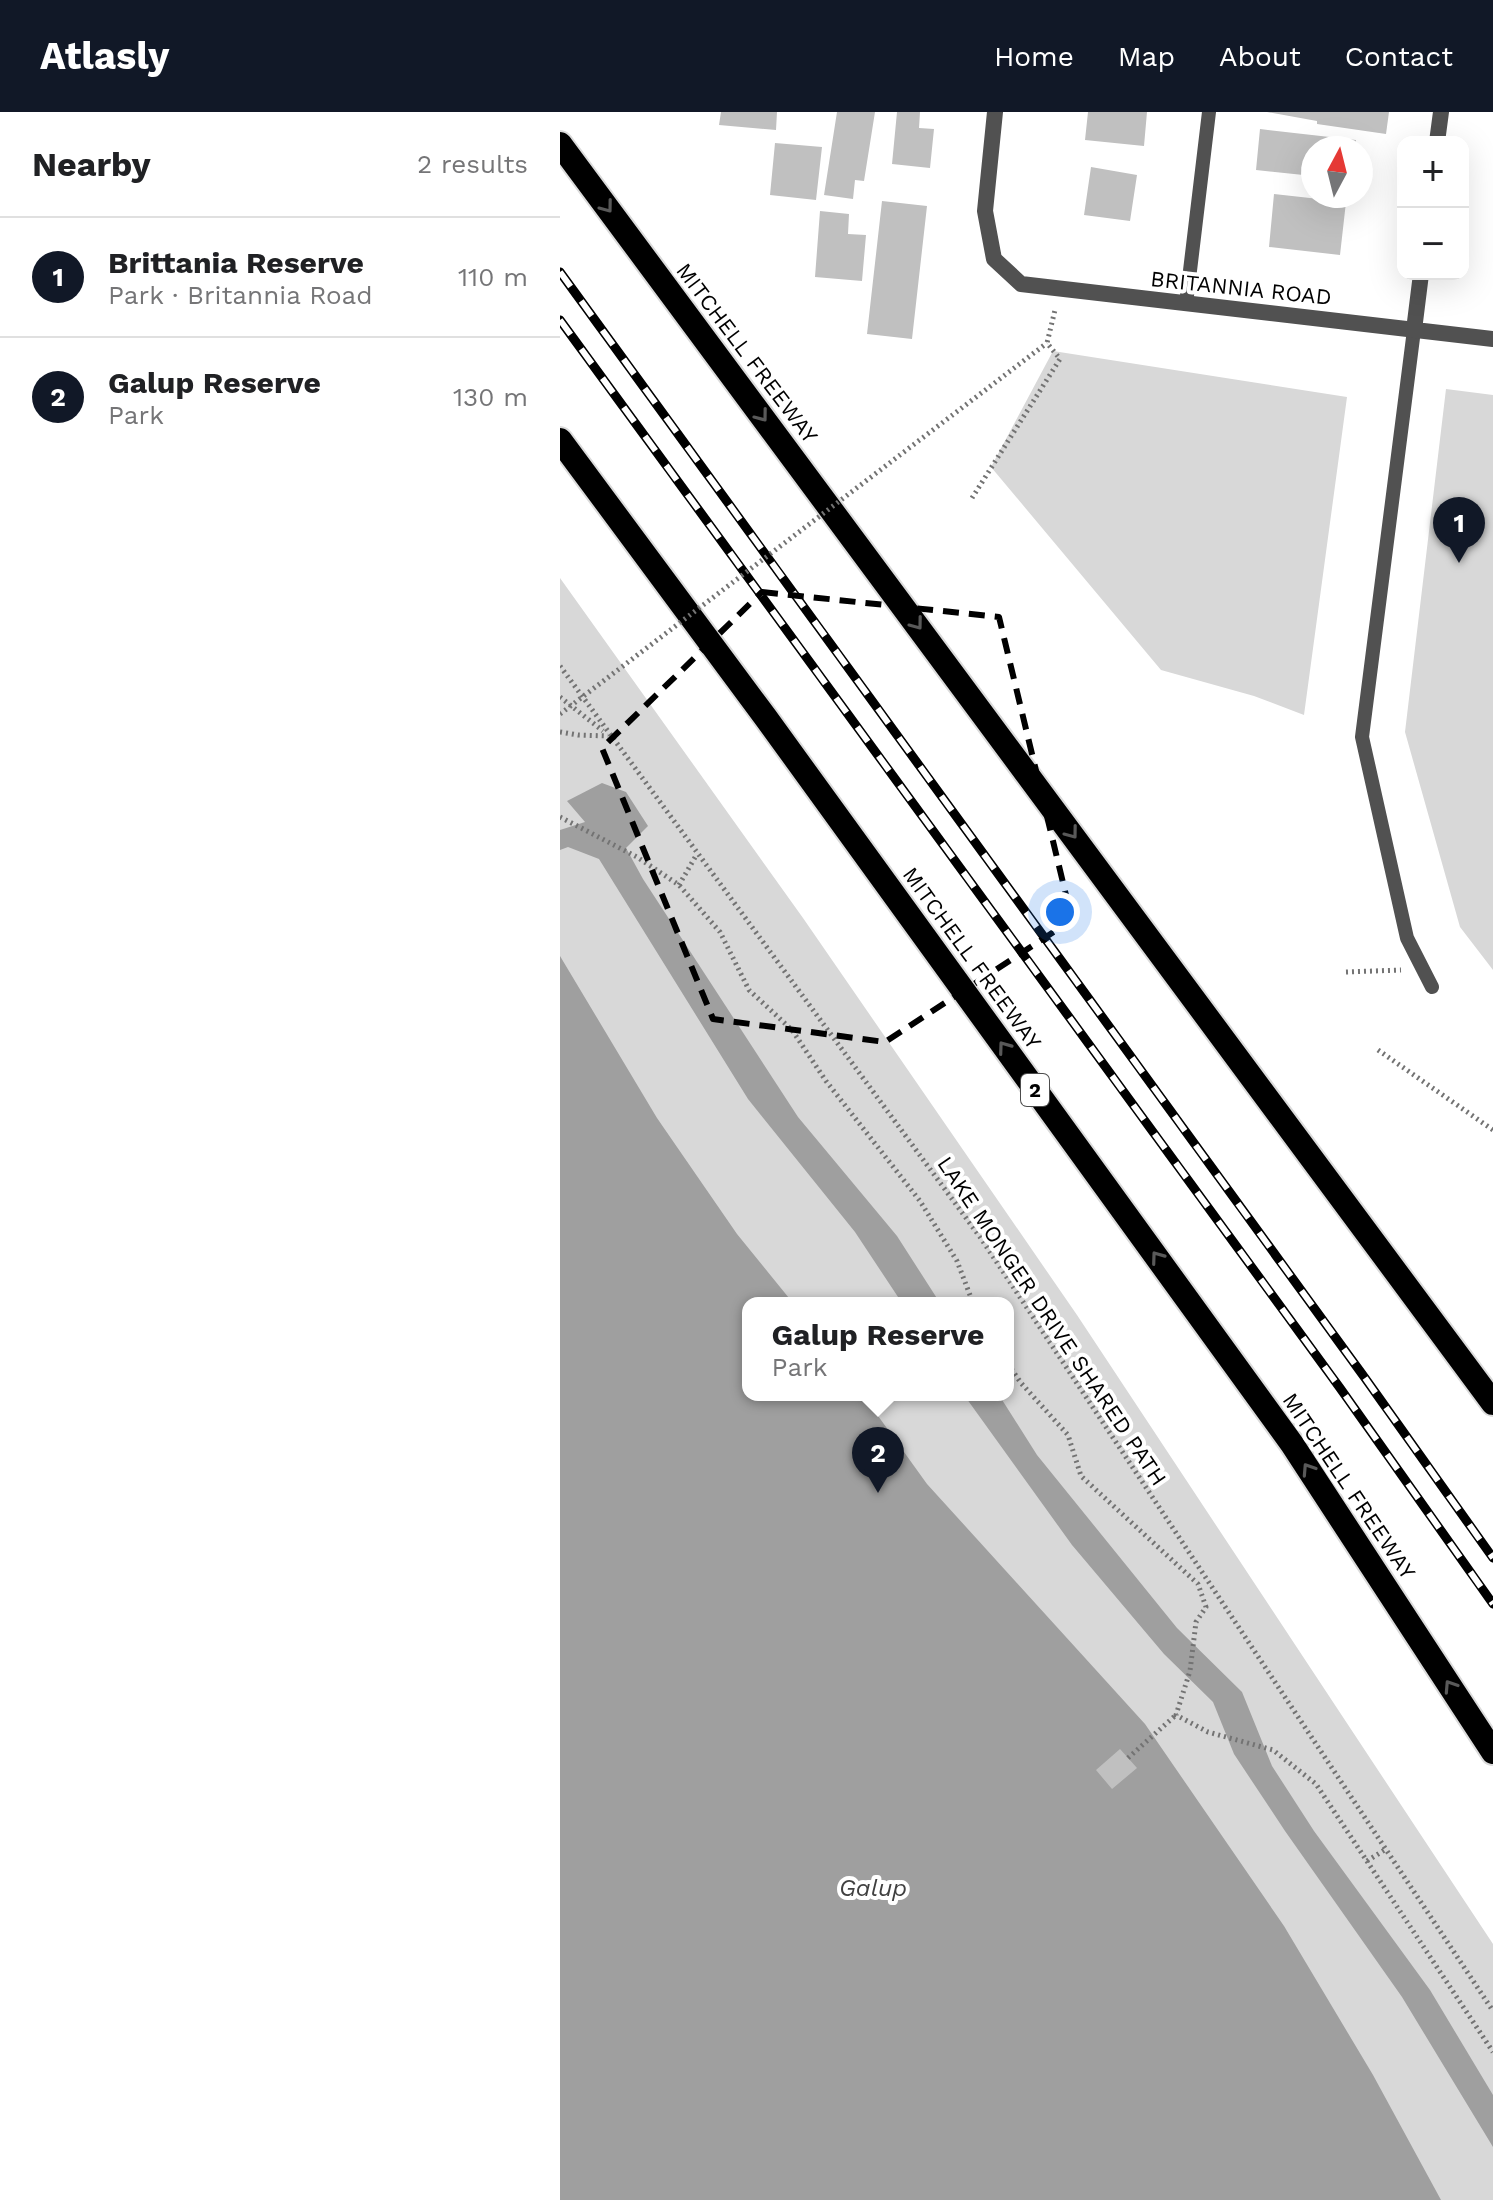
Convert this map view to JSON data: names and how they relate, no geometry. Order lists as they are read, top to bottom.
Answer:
{
  "streets": {
    "highway": ["MITCHELL FREEWAY", "2"],
    "street": ["BRITANNIA ROAD"],
    "path": ["LAKE MONGER DRIVE SHARED PATH"]
  },
  "water": ["Galup"],
  "north": "top",
  "page": {
    "header": "Atlasly",
    "nav": [
      "Home",
      "Map",
      "About",
      "Contact"
    ],
    "heading": ["Nearby", "2 results"],
    "map_buttons": ["+", "−"],
    "list": [
      {
        "mark": "1",
        "name": "Brittania Reserve",
        "note": "Park · Britannia Road",
        "value": "110 m"
      },
      {
        "mark": "2",
        "name": "Galup Reserve",
        "note": "Park",
        "value": "130 m"
      }
    ],
    "pins": ["1", "2"],
    "popup": ["Galup Reserve", "Park"]
  }
}
